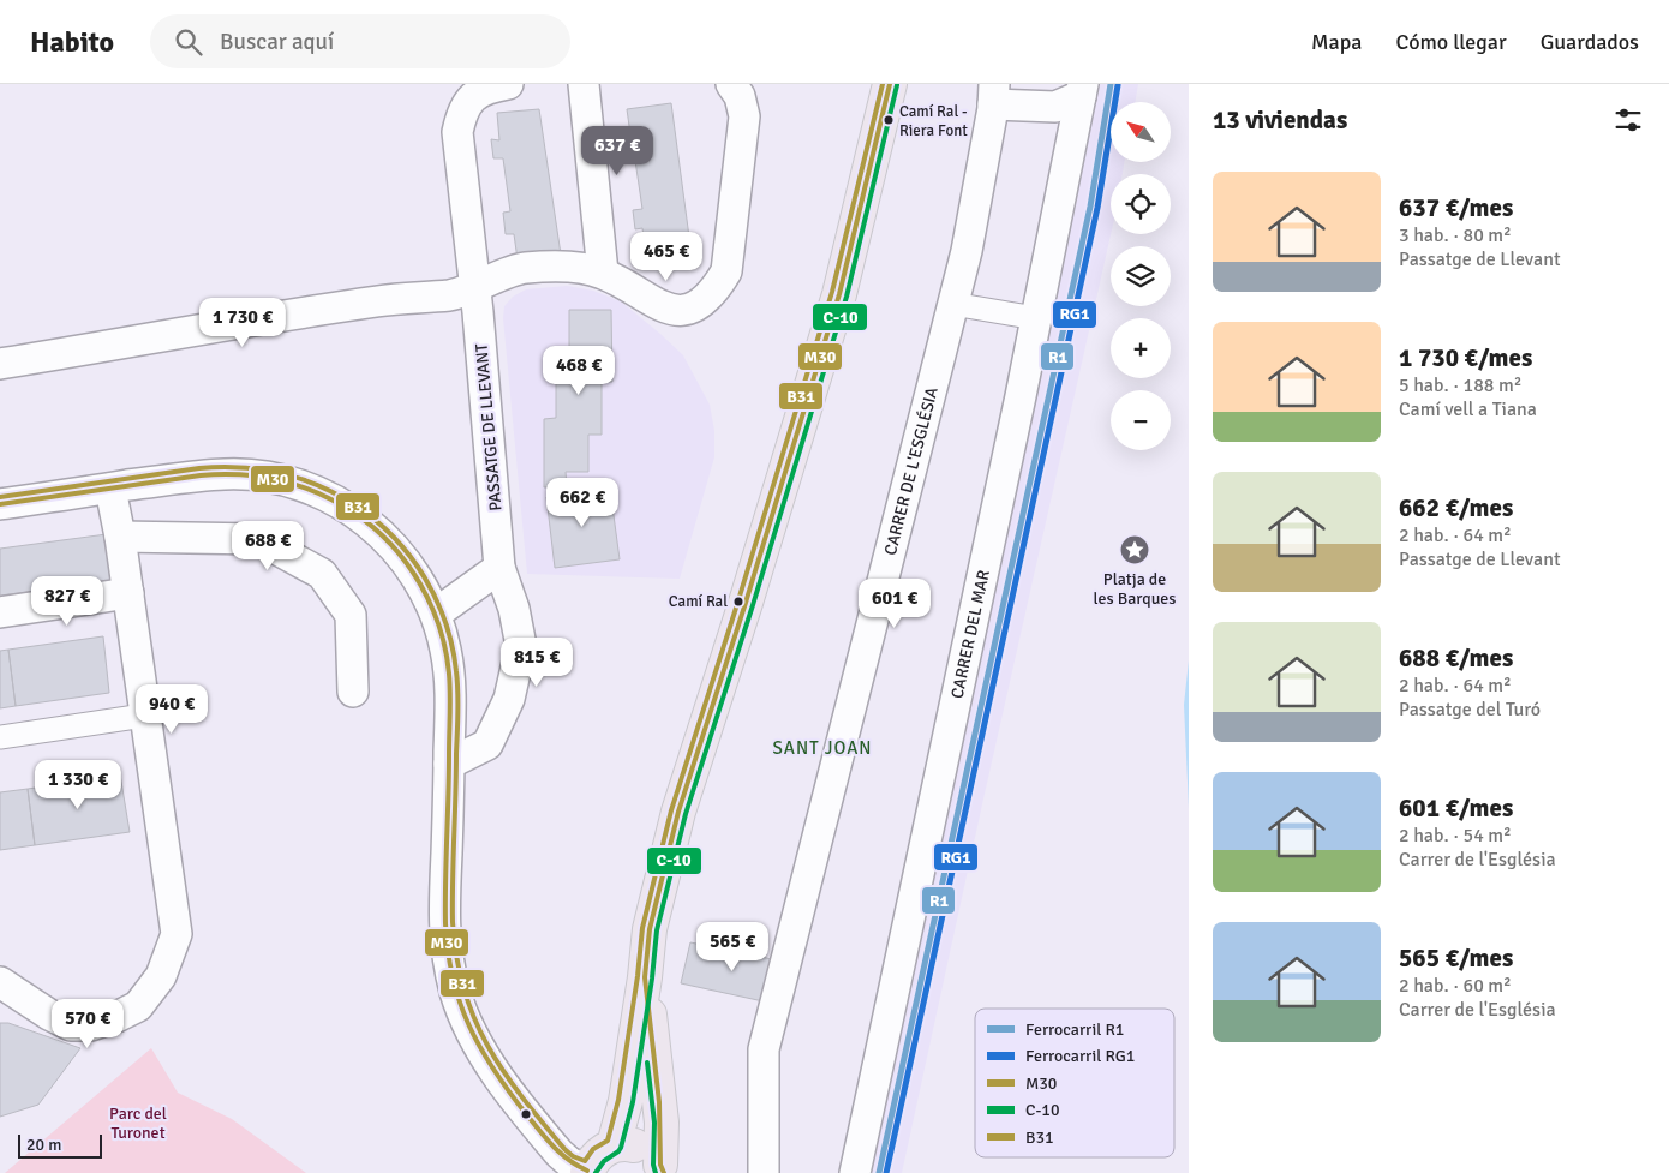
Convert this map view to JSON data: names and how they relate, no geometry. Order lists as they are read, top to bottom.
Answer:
{
  "streets": {
    "street": ["PASSATGE DE LLEVANT", "CARRER DE L'ESGLÉSIA", "CARRER DEL MAR"]
  },
  "crossings": [
    ["CARRER DE L'ESGLÉSIA", "CARRER DEL MAR"]
  ],
  "districts": ["SANT JOAN"],
  "parks": ["Parc del Turonet"],
  "places": {
    "other": ["Camí Ral - Riera Font", "Camí Ral"],
    "place": ["Platja de les Barques"]
  },
  "lines": [
    "rail line R1",
    "transit line M30",
    "transit line B31",
    "rail line RG1",
    "transit line C-10"
  ],
  "legend": [
    "Ferrocarril R1",
    "Ferrocarril RG1",
    "M30",
    "C-10",
    "B31"
  ],
  "scale_bar": "20 m",
  "north": "top left",
  "page": {
    "header": "Habito",
    "search": "Buscar aquí",
    "nav": ["Mapa", "Cómo llegar", "Guardados"],
    "heading": "13 viviendas",
    "map_buttons": ["+", "−"],
    "price": [
      "637 €",
      "465 €",
      "1 730 €",
      "468 €",
      "662 €",
      "688 €",
      "827 €",
      "601 €",
      "815 €",
      "940 €",
      "1 330 €",
      "565 €",
      "570 €"
    ],
    "list": [
      {
        "name": "637 €/mes",
        "note": "3 hab. · 80 m² · Passatge de Llevant"
      },
      {
        "name": "1 730 €/mes",
        "note": "5 hab. · 188 m² · Camí vell a Tiana"
      },
      {
        "name": "662 €/mes",
        "note": "2 hab. · 64 m² · Passatge de Llevant"
      },
      {
        "name": "688 €/mes",
        "note": "2 hab. · 64 m² · Passatge del Turó"
      },
      {
        "name": "601 €/mes",
        "note": "2 hab. · 54 m² · Carrer de l'Església"
      },
      {
        "name": "565 €/mes",
        "note": "2 hab. · 60 m² · Carrer de l'Església"
      }
    ],
    "scale": "20 m"
  }
}
